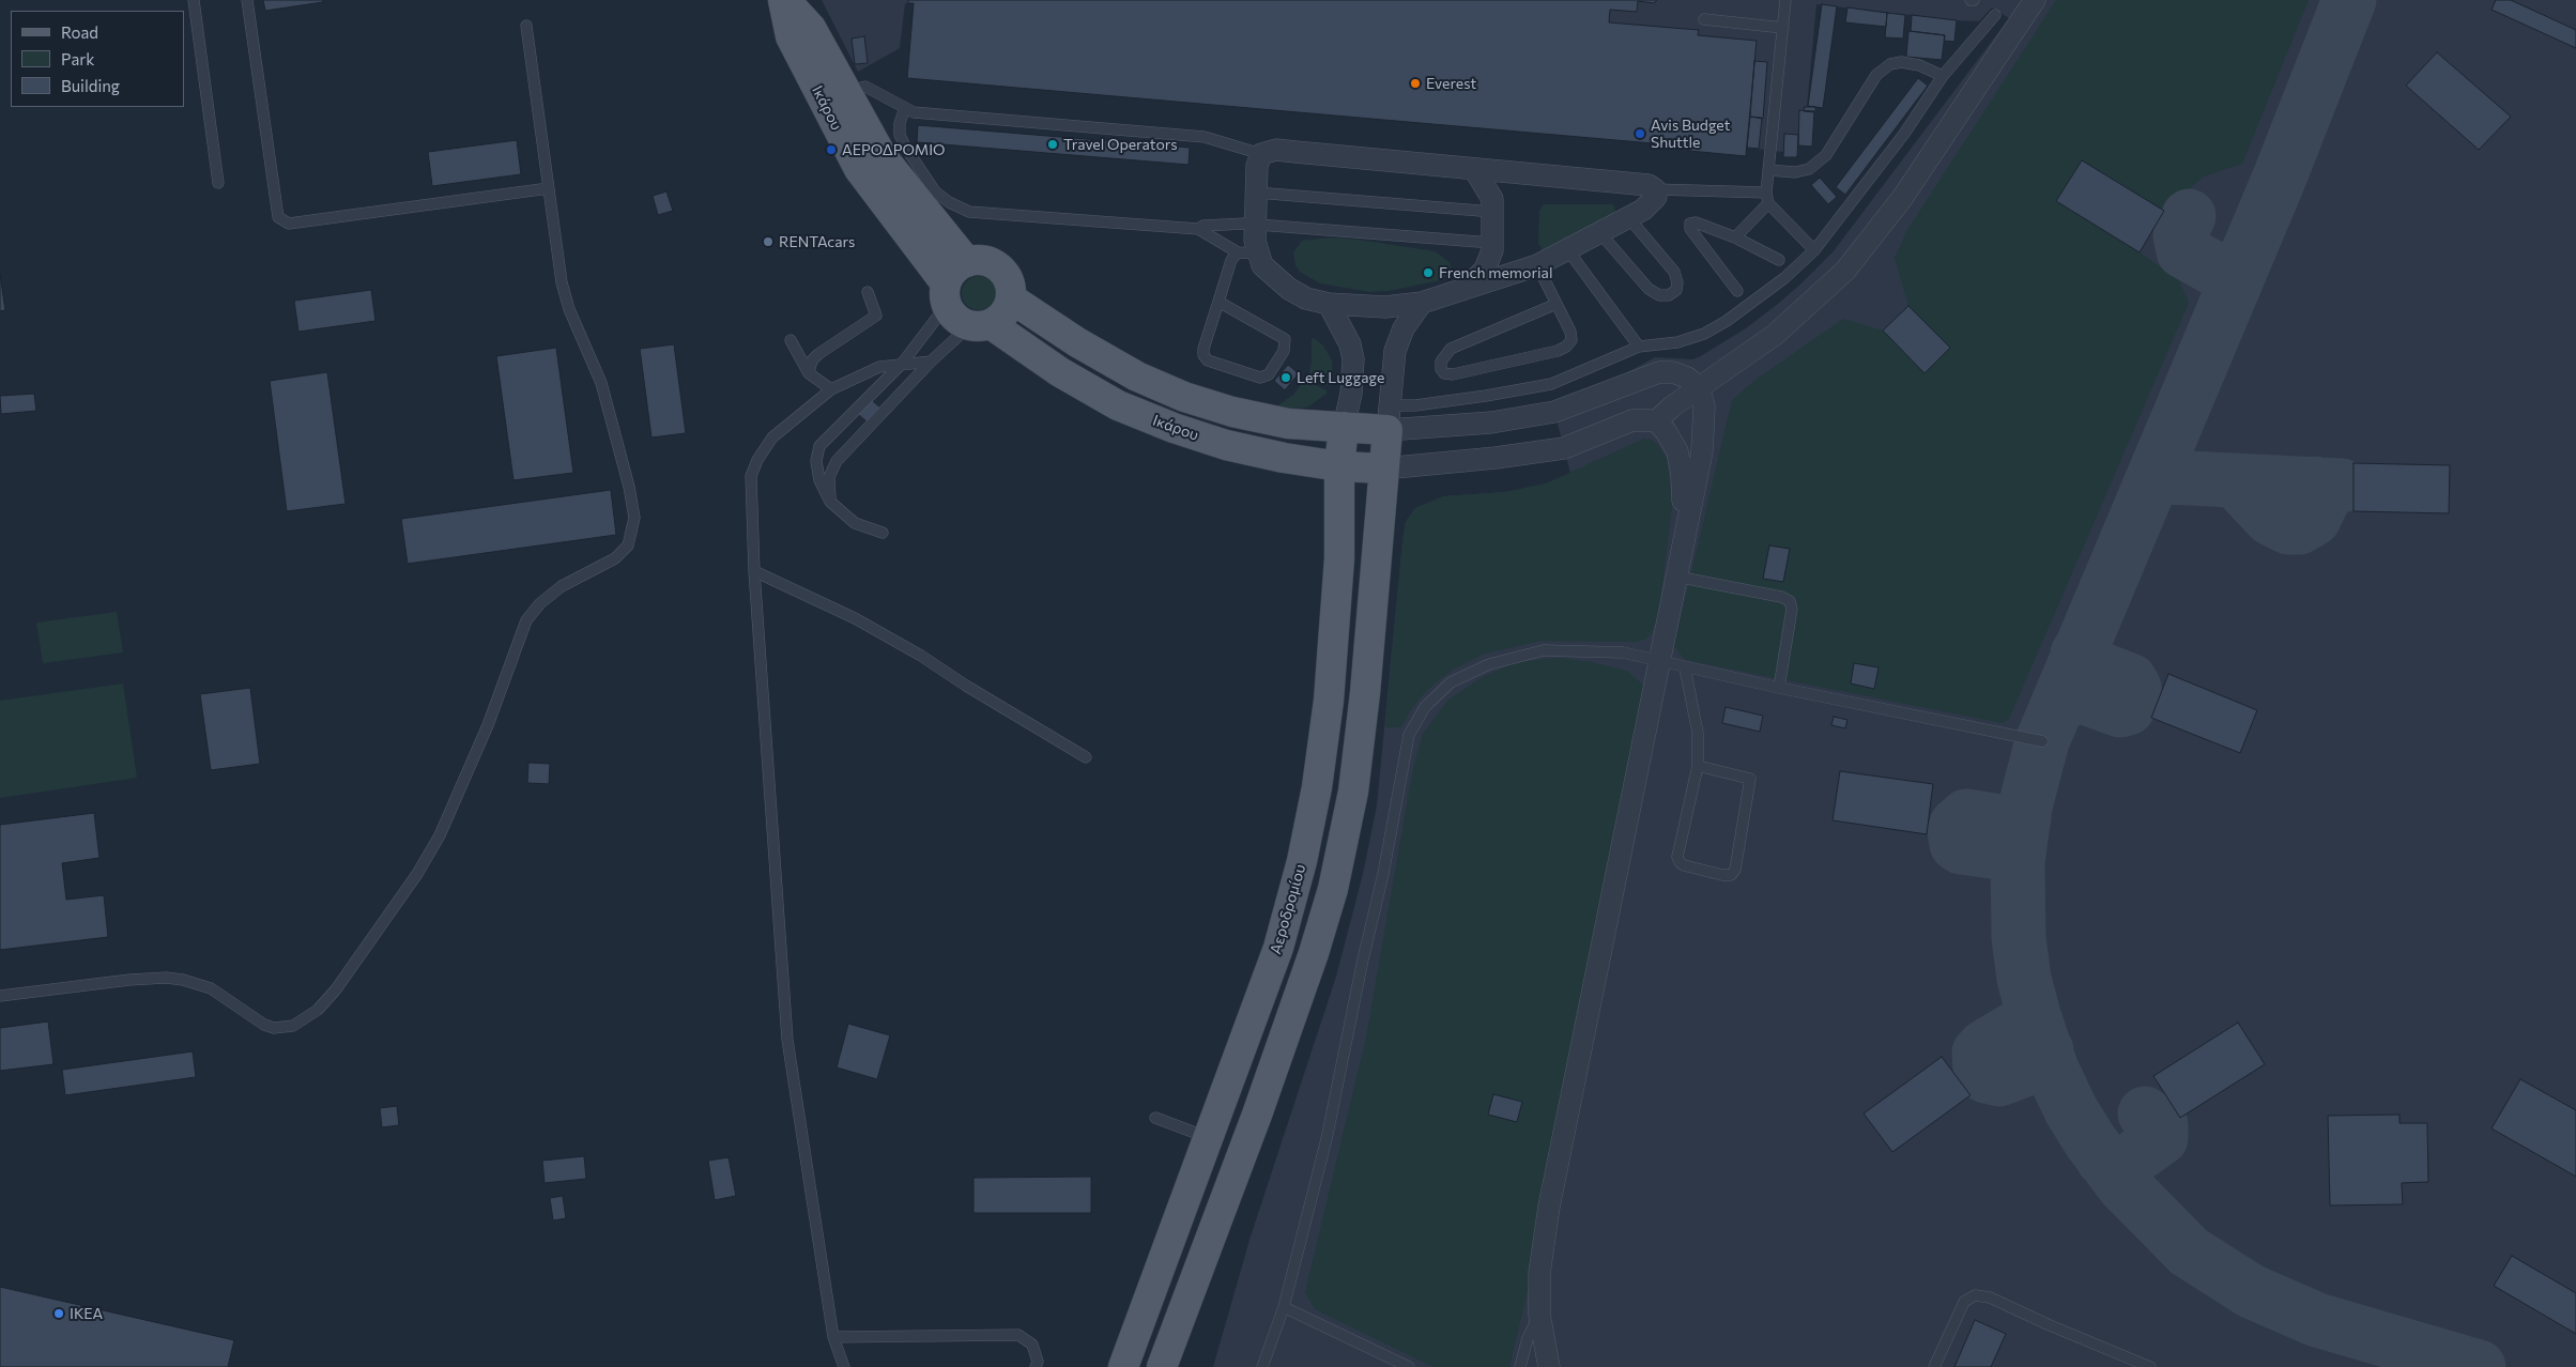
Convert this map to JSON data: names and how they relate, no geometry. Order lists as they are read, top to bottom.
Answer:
{
  "streets": {
    "main road": ["Ικάρου", "Αεροδρομίου"]
  },
  "crossings": [
    ["Ικάρου", "Αεροδρομίου"]
  ],
  "places": [
    "Everest",
    "Avis Budget Shuttle",
    "Travel Operators",
    "ΑΕΡΟΔΡΟΜΙΟ",
    "RENTAcars",
    "French memorial",
    "Left Luggage",
    "IKEA"
  ],
  "legend": ["Road", "Park", "Building"]
}
